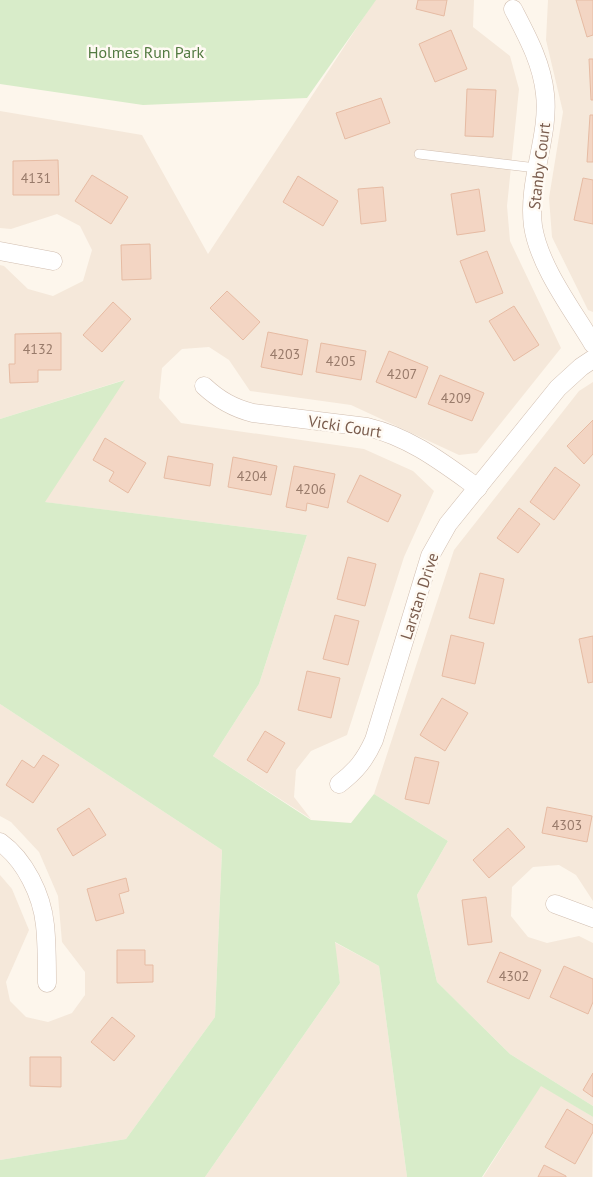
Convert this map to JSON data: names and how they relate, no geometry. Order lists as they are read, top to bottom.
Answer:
{
  "streets": {
    "street": ["Stanby Court", "Vicki Court", "Larstan Drive"]
  },
  "crossings": [
    ["Vicki Court", "Larstan Drive"]
  ],
  "parks": ["Holmes Run Park"],
  "house_numbers": [
    "4131",
    "4132",
    "4203",
    "4205",
    "4207",
    "4209",
    "4204",
    "4206",
    "4303",
    "4302"
  ]
}
